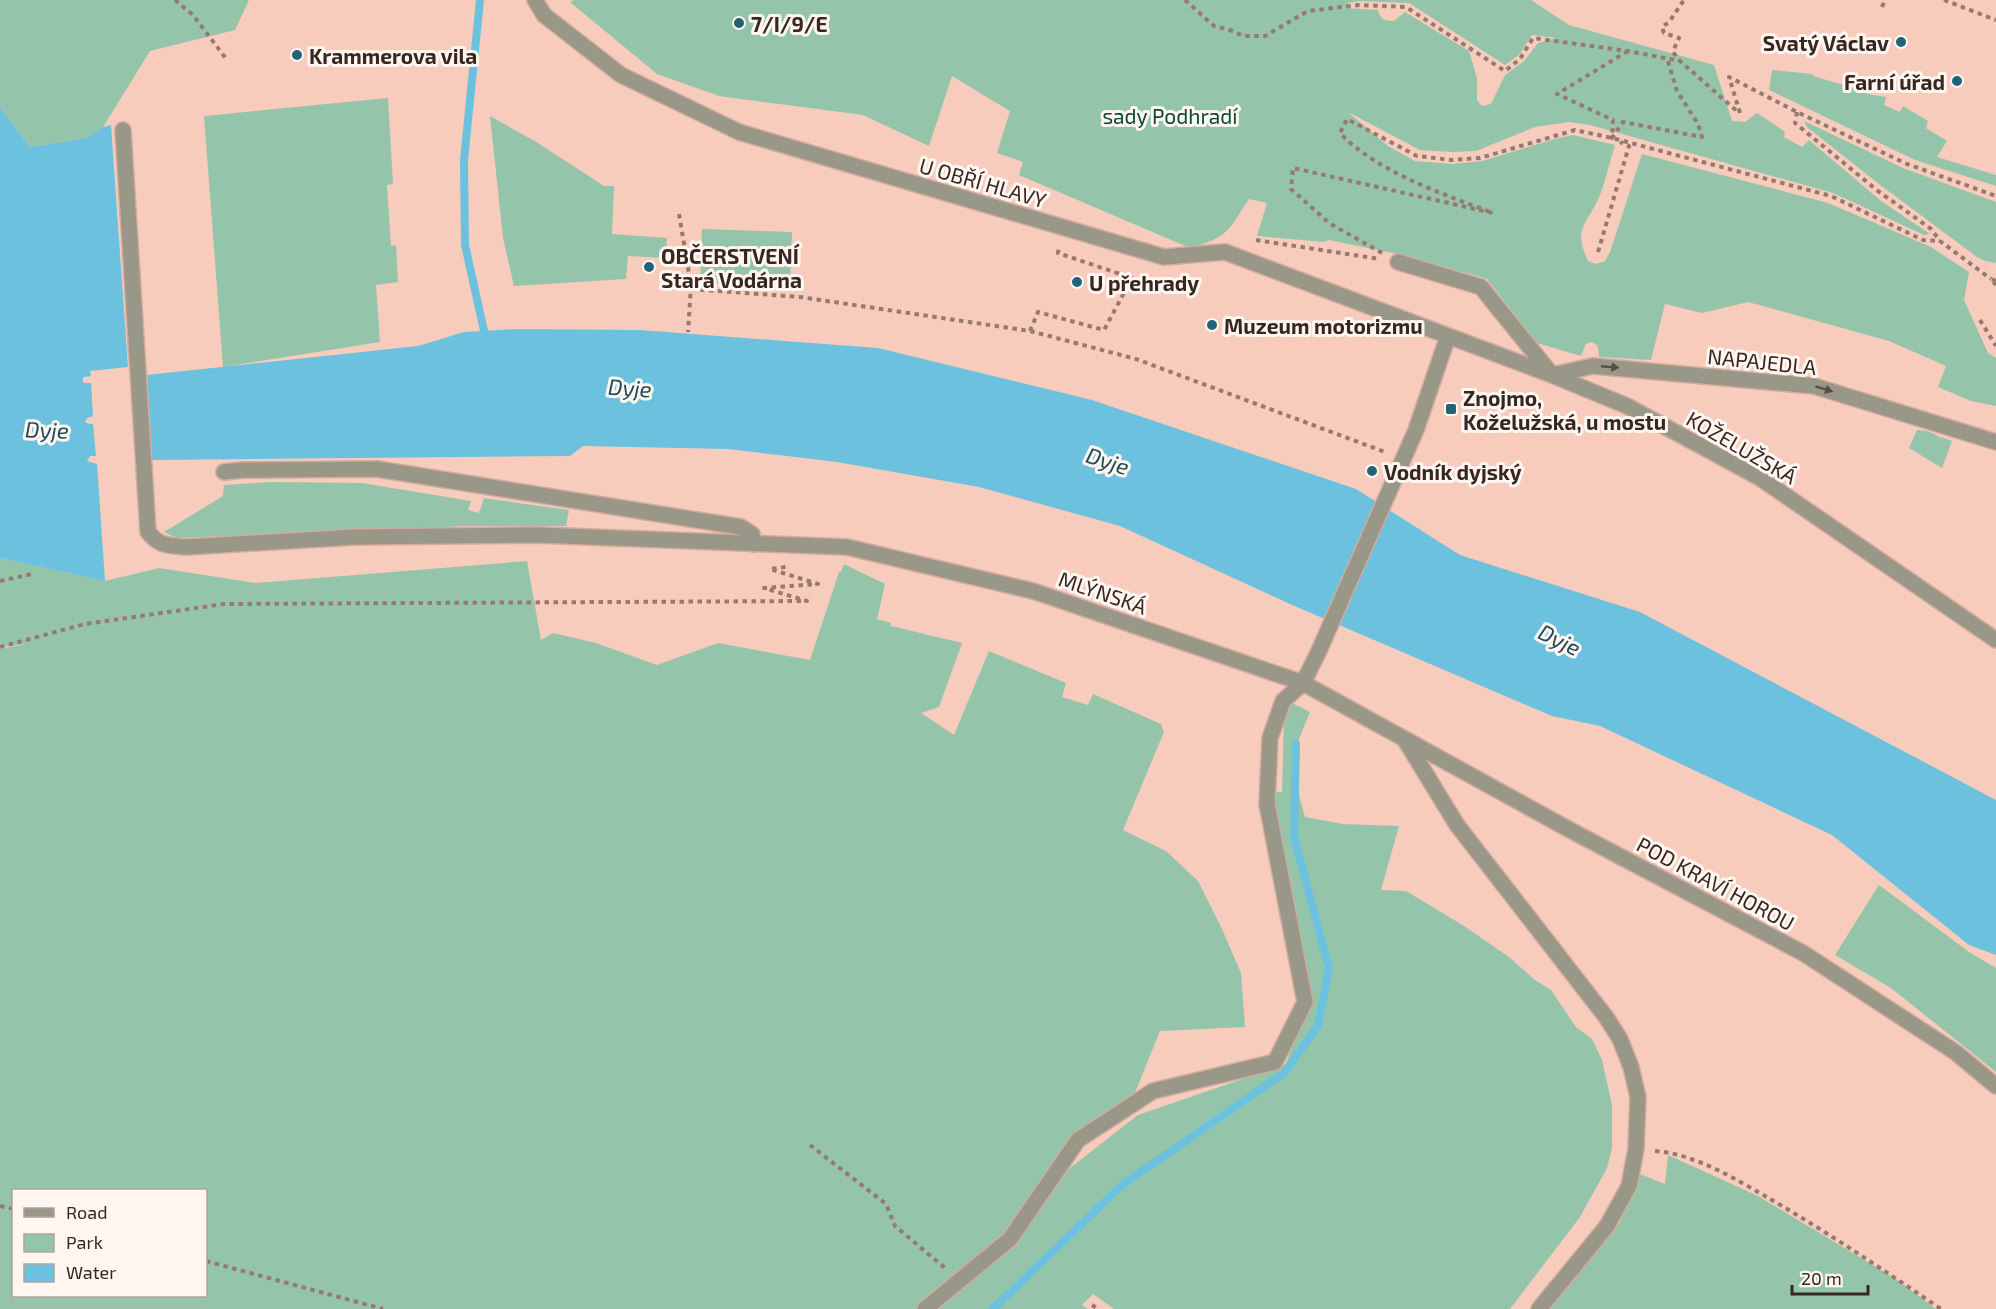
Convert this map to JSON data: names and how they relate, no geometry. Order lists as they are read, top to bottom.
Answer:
{
  "streets": {
    "street": [
      "U OBŘÍ HLAVY",
      "NAPAJEDLA",
      "KOŽELUŽSKÁ",
      "MLÝNSKÁ",
      "POD KRAVÍ HOROU"
    ]
  },
  "crossings": [
    ["U OBŘÍ HLAVY", "KOŽELUŽSKÁ"],
    ["NAPAJEDLA", "KOŽELUŽSKÁ"],
    ["MLÝNSKÁ", "POD KRAVÍ HOROU"]
  ],
  "one_way": ["NAPAJEDLA"],
  "water": ["Dyje"],
  "parks": ["sady Podhradí"],
  "places": {
    "other": [
      "7/I/9/E",
      "Svatý Václav",
      "Krammerova vila",
      "Farní úřad",
      "OBČERSTVENÍ Stará Vodárna",
      "U přehrady",
      "Muzeum motorizmu",
      "Vodník dyjský"
    ],
    "transit": ["Znojmo, Koželužská, u mostu"]
  },
  "legend": ["Road", "Park", "Water"],
  "scale_bar": "20 m"
}
